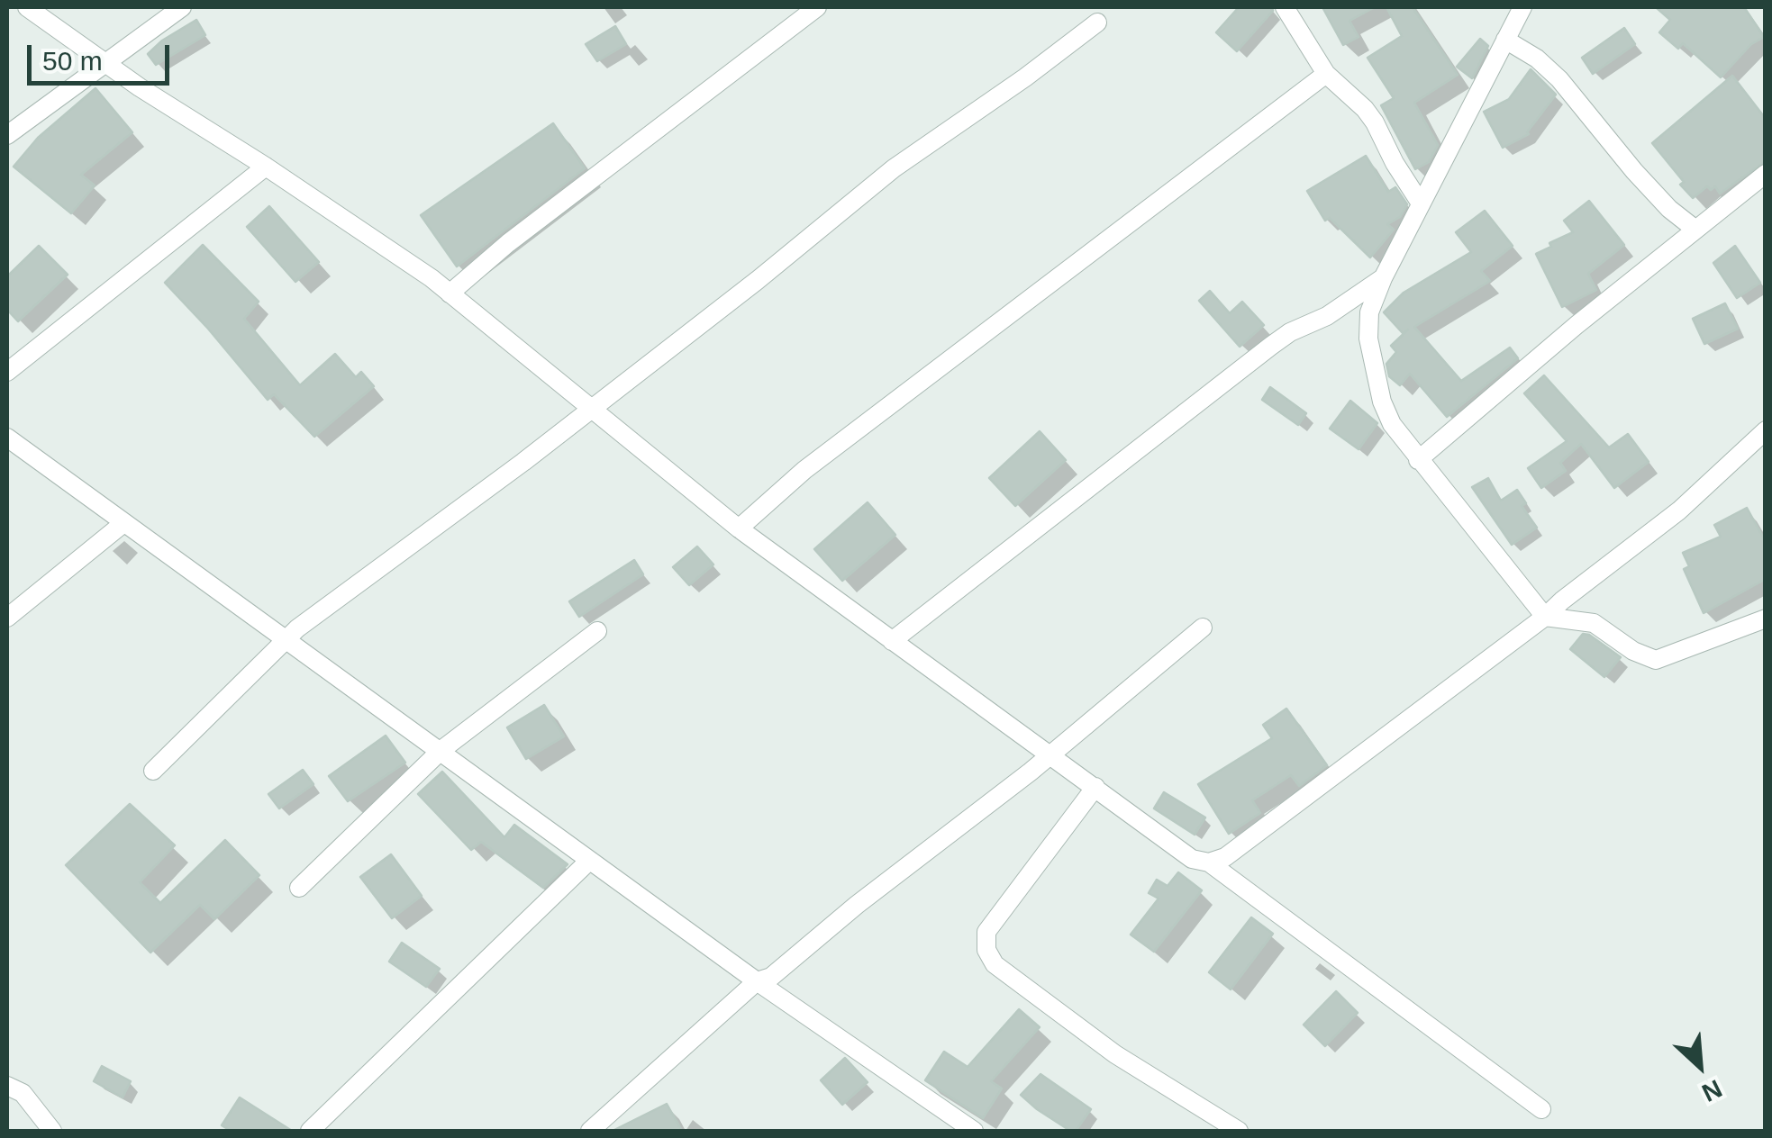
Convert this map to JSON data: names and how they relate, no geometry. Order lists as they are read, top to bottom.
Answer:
{
  "scale_bar": "50 m",
  "north": "bottom right"
}
